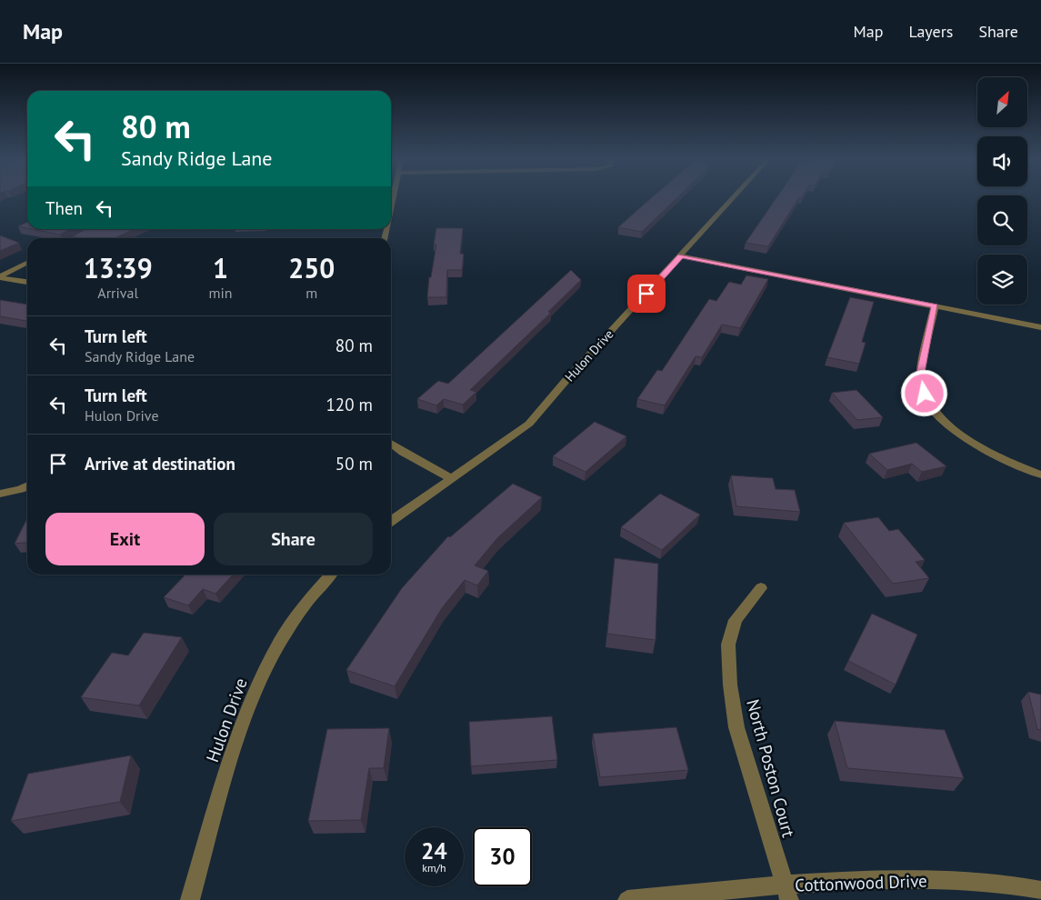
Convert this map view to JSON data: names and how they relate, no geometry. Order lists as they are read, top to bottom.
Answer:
{
  "streets": {
    "street": ["Hulon Drive", "North Poston Court", "Cottonwood Drive"]
  },
  "crossings": [
    ["North Poston Court", "Cottonwood Drive"]
  ],
  "north": "top right",
  "page": {
    "header": "Map",
    "nav": ["Map", "Layers", "Share"],
    "turn": ["80 m", "Sandy Ridge Lane"],
    "then": "Then",
    "eta": [
      "13:39",
      "Arrival",
      "1",
      "min",
      "250",
      "m"
    ],
    "list": [
      {
        "name": "Turn left",
        "note": "Sandy Ridge Lane",
        "value": "80 m"
      },
      {
        "name": "Turn left",
        "note": "Hulon Drive",
        "value": "120 m"
      },
      {
        "name": "Arrive at destination",
        "value": "50 m"
      }
    ],
    "buttons": ["Exit", "Share"],
    "speed": "24 km/h",
    "limit": "30"
  }
}
